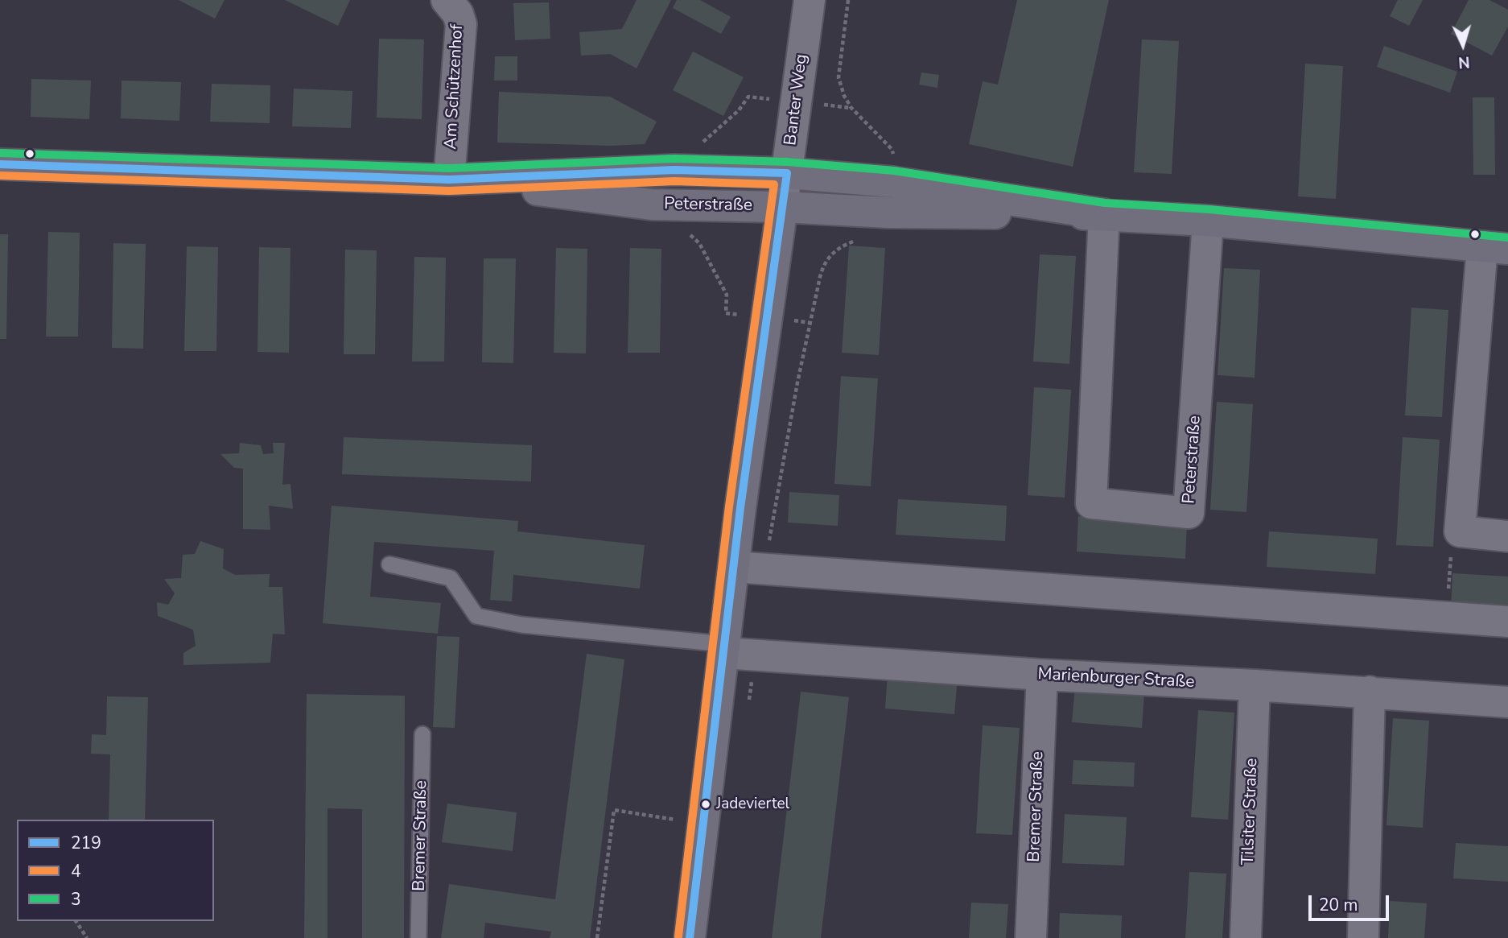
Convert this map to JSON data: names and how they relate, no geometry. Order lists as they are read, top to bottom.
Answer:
{
  "streets": {
    "main road": ["Banter Weg", "Peterstraße"],
    "street": [
      "Am Schützenhof",
      "Marienburger Straße",
      "Bremer Straße",
      "Tilsiter Straße"
    ]
  },
  "crossings": [
    ["Am Schützenhof", "Peterstraße"],
    ["Banter Weg", "Peterstraße"],
    ["Banter Weg", "Marienburger Straße"],
    ["Marienburger Straße", "Bremer Straße"],
    ["Marienburger Straße", "Tilsiter Straße"]
  ],
  "places": ["Jadeviertel"],
  "lines": ["transit line 3", "transit line 219", "transit line 4"],
  "legend": ["219", "4", "3"],
  "scale_bar": "20 m",
  "north": "bottom"
}
